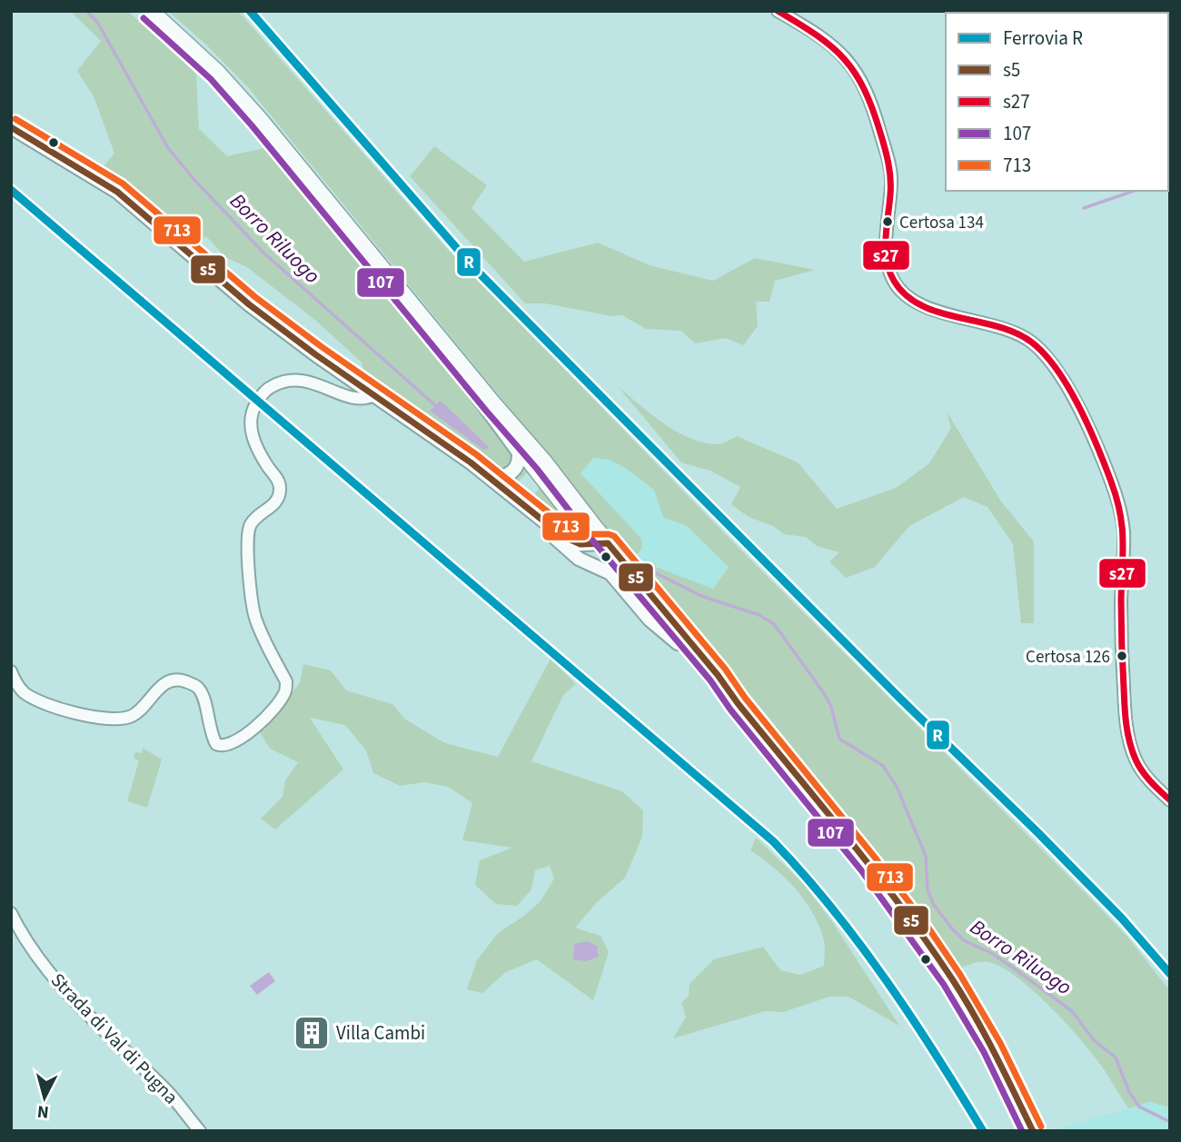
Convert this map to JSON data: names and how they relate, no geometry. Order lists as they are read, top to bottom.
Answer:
{
  "streets": {
    "street": ["Strada di Val di Pugna"]
  },
  "water": ["Borro Riluogo"],
  "places": {
    "other": ["Certosa 134", "Certosa 126"],
    "building": ["Villa Cambi"]
  },
  "lines": [
    "rail line R",
    "transit line s27",
    "transit line 107",
    "transit line 713",
    "transit line s5"
  ],
  "legend": [
    "Ferrovia R",
    "s5",
    "s27",
    "107",
    "713"
  ],
  "north": "bottom"
}
